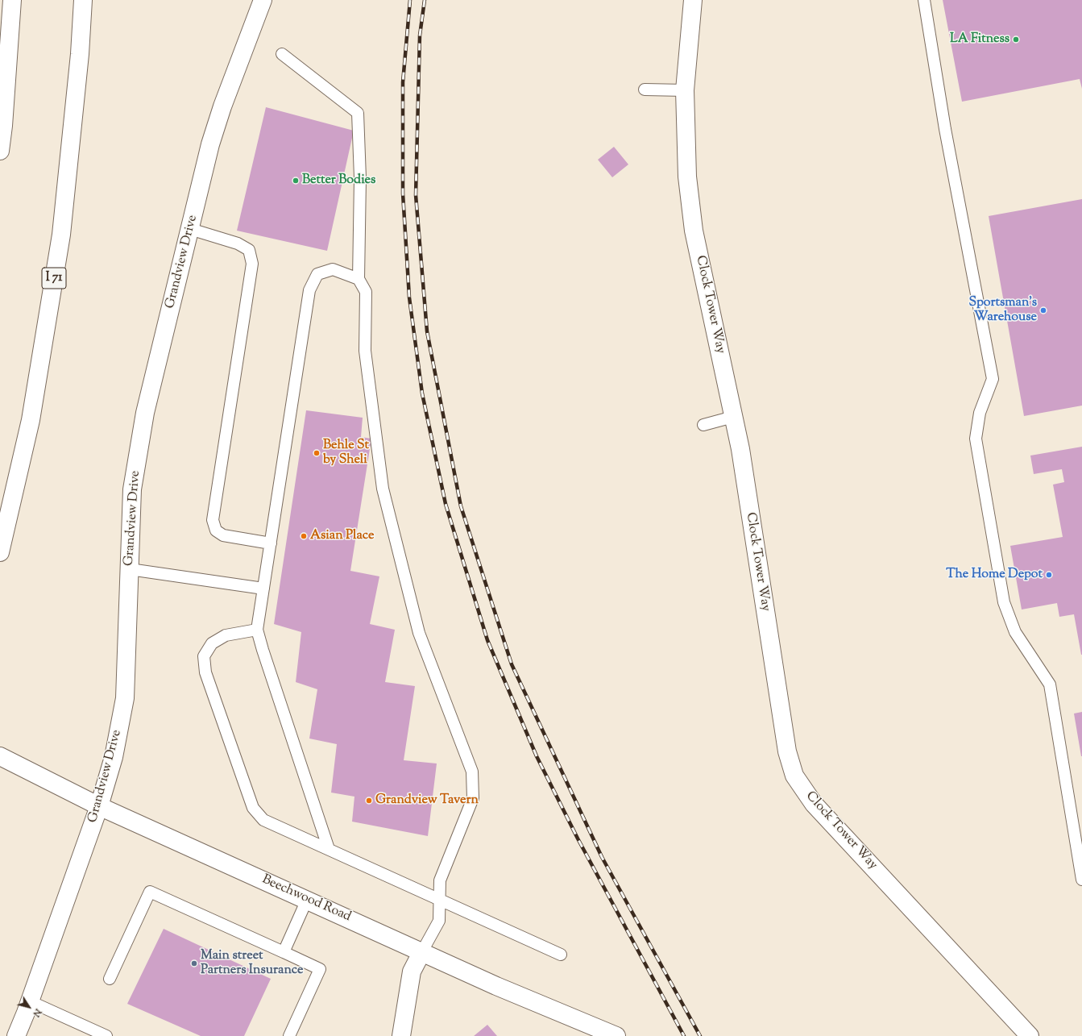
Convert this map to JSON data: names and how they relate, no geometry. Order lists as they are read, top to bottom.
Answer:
{
  "streets": {
    "main road": [
      "Grandview Drive",
      "I 71",
      "Clock Tower Way",
      "Beechwood Road"
    ]
  },
  "crossings": [
    ["Grandview Drive", "Beechwood Road"]
  ],
  "places": [
    "LA Fitness",
    "Better Bodies",
    "Sportsman's Warehouse",
    "Behle St by Sheli",
    "Asian Place",
    "The Home Depot",
    "Grandview Tavern",
    "Main street Partners Insurance"
  ],
  "north": "bottom right"
}
